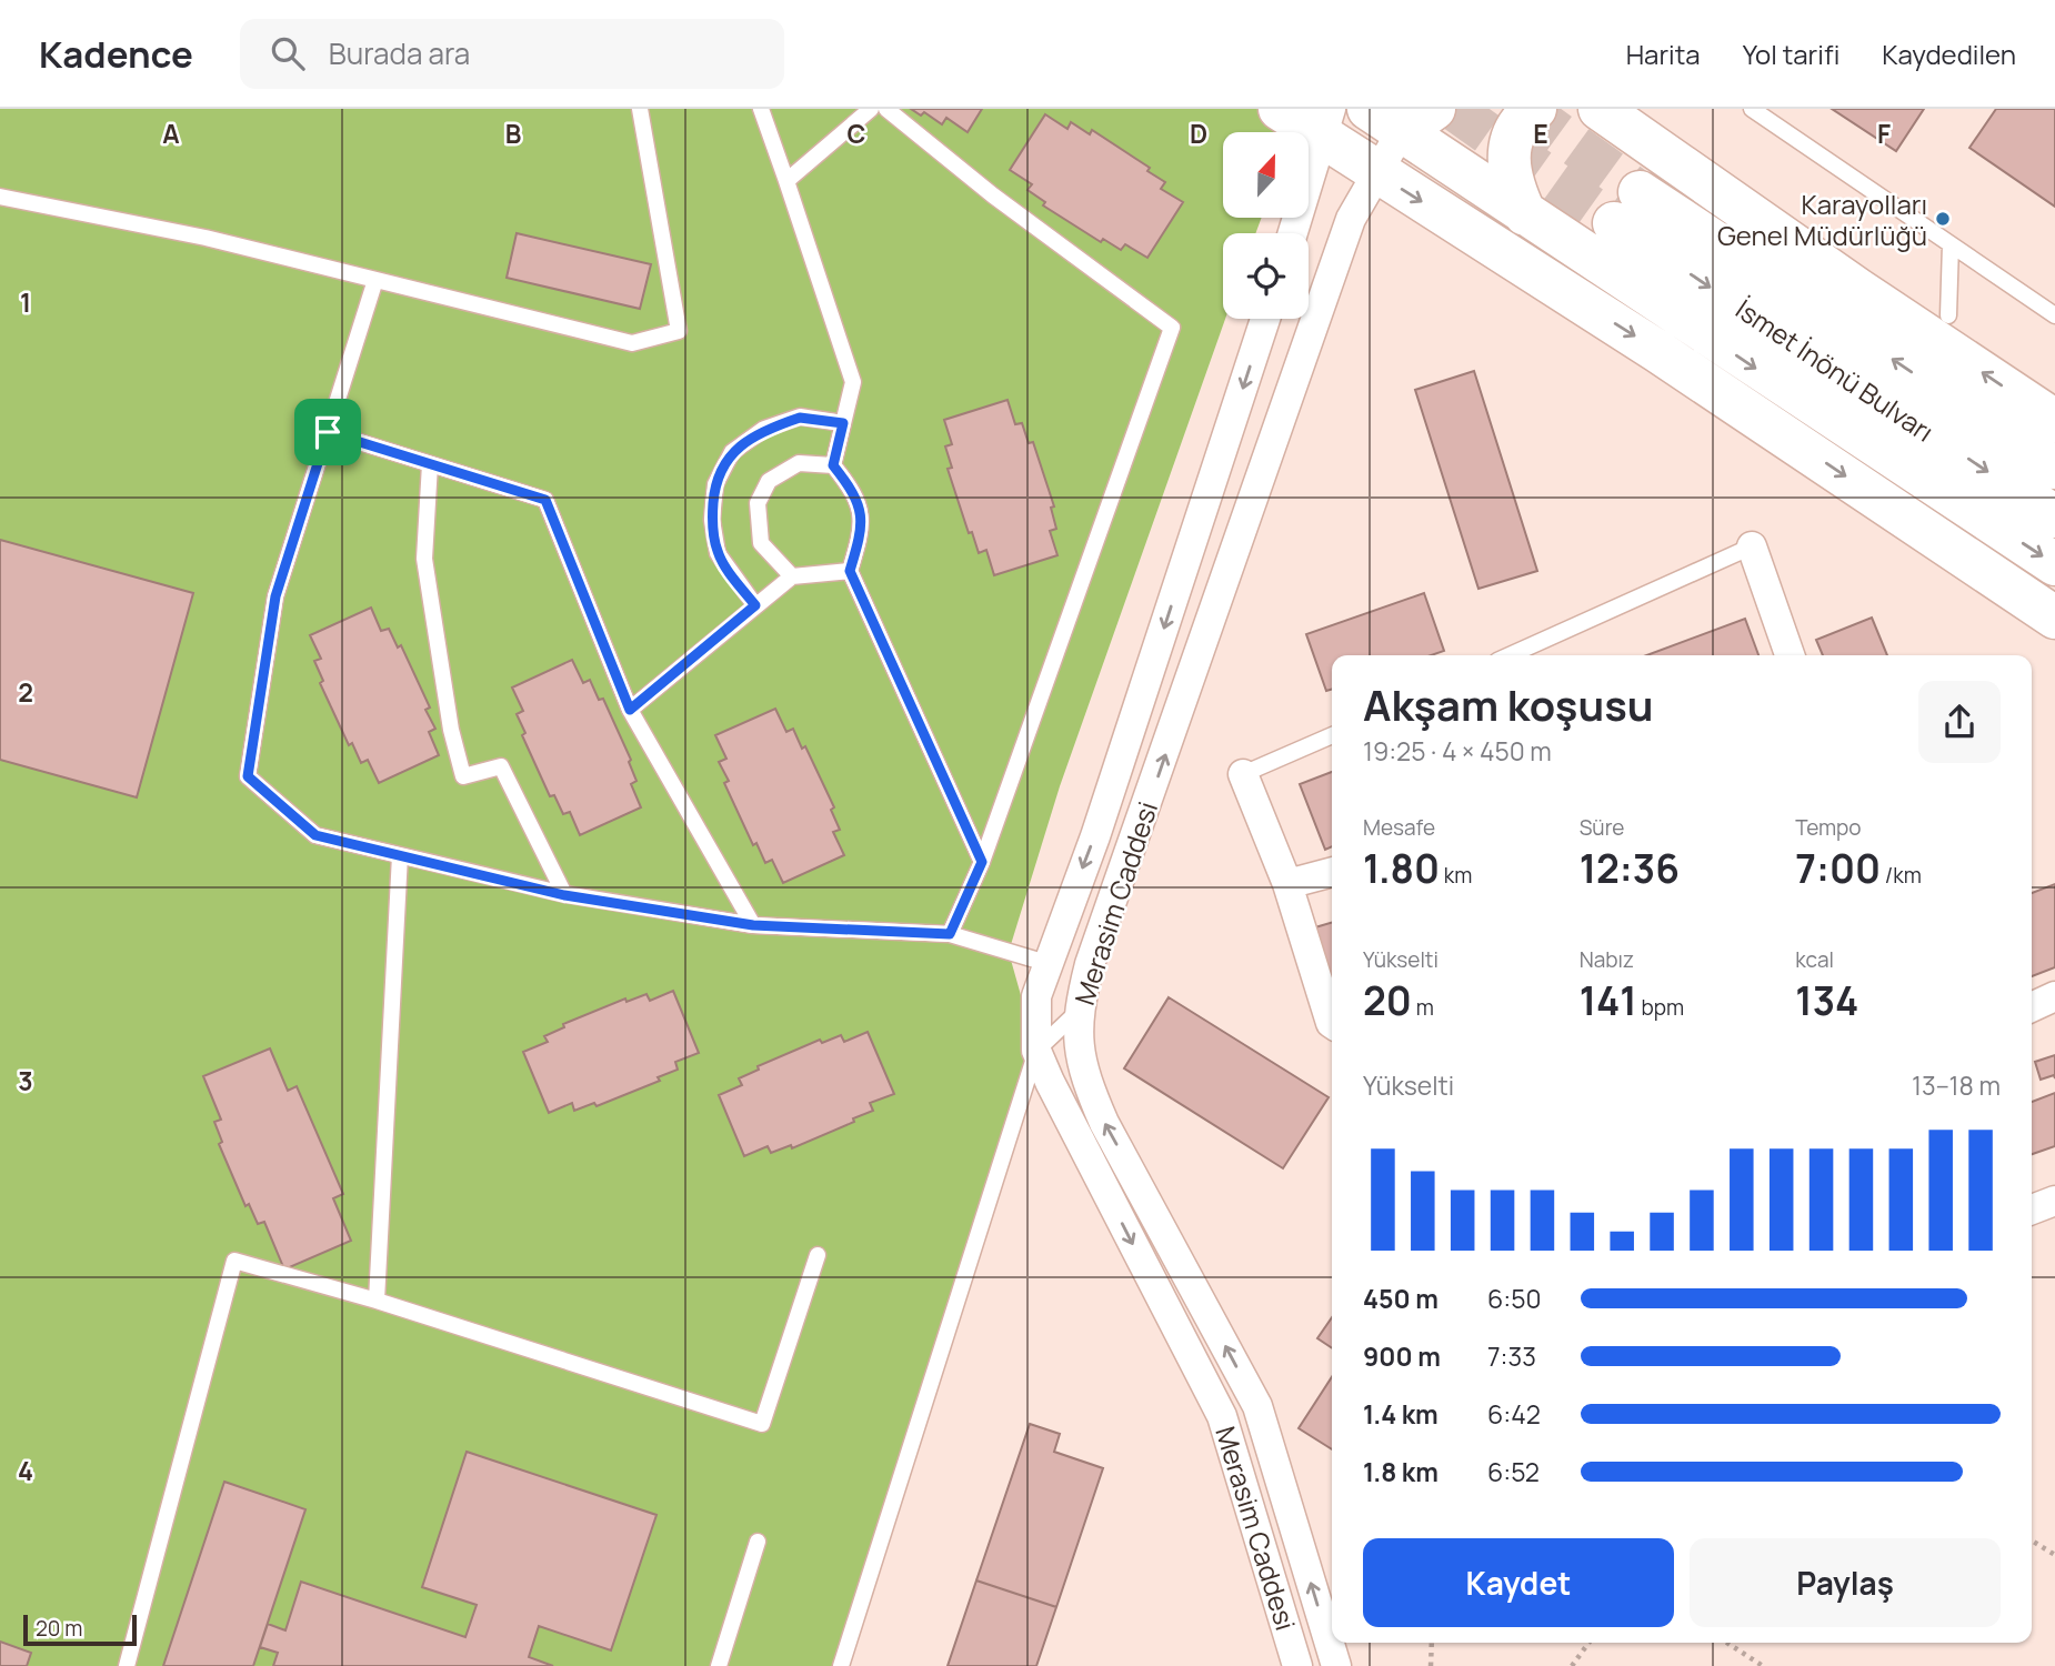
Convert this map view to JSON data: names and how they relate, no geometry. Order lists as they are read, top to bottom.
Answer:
{
  "streets": {
    "main road": ["İsmet İnönü Bulvarı"],
    "street": ["Merasim Caddesi"]
  },
  "places": ["Karayolları Genel Müdürlüğü"],
  "scale_bar": "20 m",
  "north": "top",
  "page": {
    "header": "Kadence",
    "search": "Burada ara",
    "nav": ["Harita", "Yol tarifi", "Kaydedilen"],
    "heading": ["Akşam koşusu", "19:25 · 4 × 450 m"],
    "stats": [
      ["Mesafe", "1.80 km"],
      ["Süre", "12:36"],
      ["Tempo", "7:00 /km"],
      ["Yükselti", "20 m"],
      ["Nabız", "141 bpm"],
      ["kcal", "134"]
    ],
    "chart": ["Yükselti", "13–18 m"],
    "list": [
      {
        "name": "450 m",
        "note": "6:50"
      },
      {
        "name": "900 m",
        "note": "7:33"
      },
      {
        "name": "1.4 km",
        "note": "6:42"
      },
      {
        "name": "1.8 km",
        "note": "6:52"
      }
    ],
    "buttons": ["Kaydet", "Paylaş"],
    "scale": "20 m"
  },
  "grid": {
    "columns": [
      "A",
      "B",
      "C",
      "D",
      "E",
      "F"
    ],
    "rows": [
      "1",
      "2",
      "3",
      "4"
    ]
  }
}
